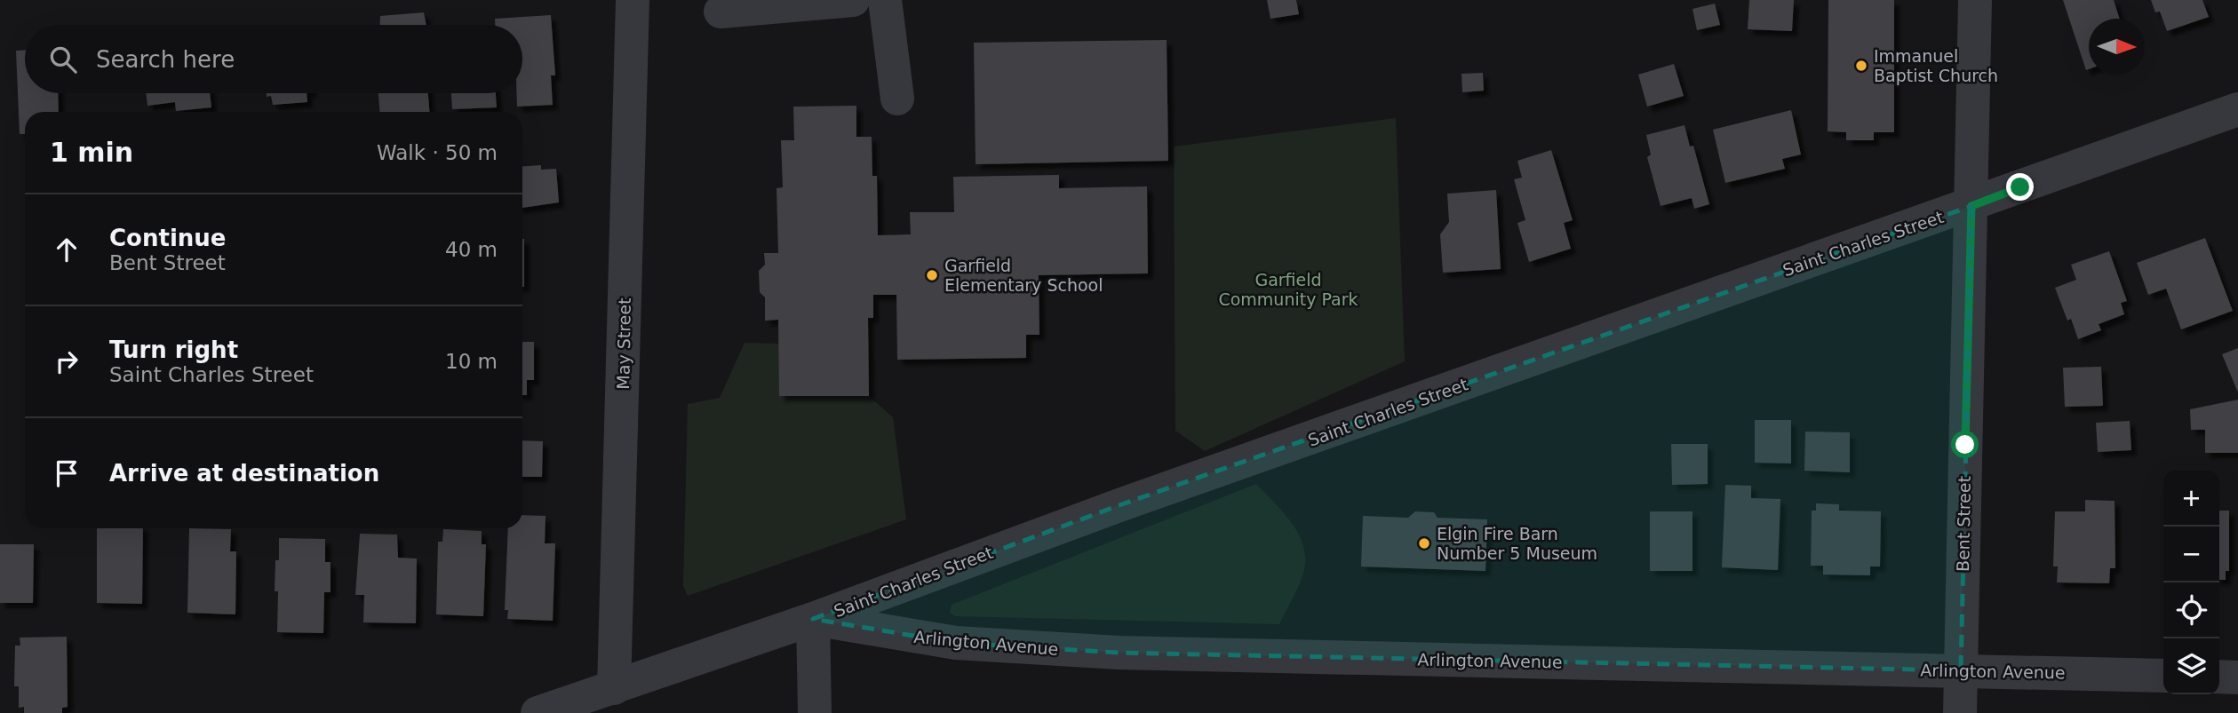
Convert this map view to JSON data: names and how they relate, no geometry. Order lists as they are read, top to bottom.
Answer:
{
  "streets": {
    "street": [
      "Saint Charles Street",
      "May Street",
      "Bent Street",
      "Arlington Avenue"
    ]
  },
  "crossings": [
    ["Saint Charles Street", "May Street"],
    ["Saint Charles Street", "Bent Street"],
    ["Saint Charles Street", "Arlington Avenue"],
    ["Bent Street", "Arlington Avenue"]
  ],
  "parks": ["Garfield Community Park"],
  "places": ["Immanuel Baptist Church", "Garfield Elementary School", "Elgin Fire Barn Number 5 Museum"],
  "north": "right",
  "page": {
    "search": "Search here",
    "heading": ["1 min", "Walk · 50 m"],
    "list": [
      ["Continue", "Bent Street", "40 m"],
      ["Turn right", "Saint Charles Street", "10 m"],
      "Arrive at destination"
    ],
    "map_buttons": ["+", "−"]
  }
}
